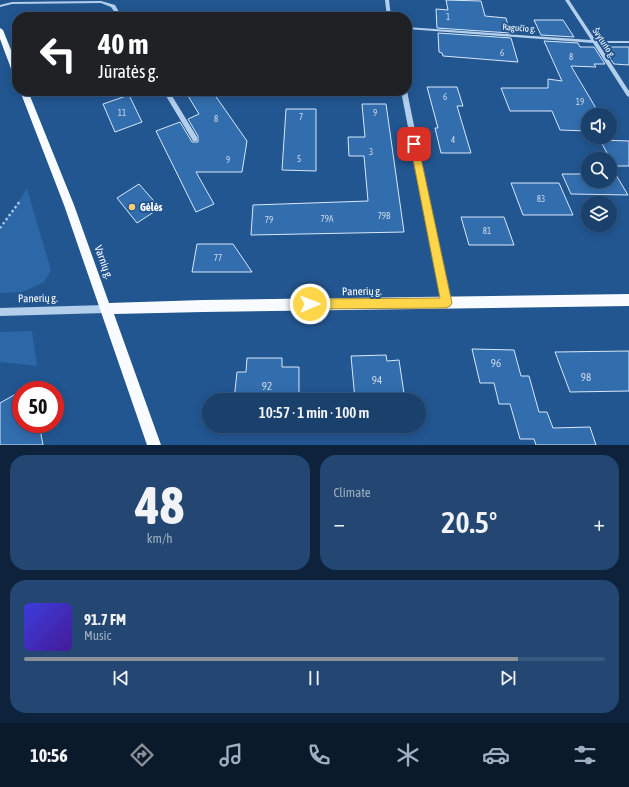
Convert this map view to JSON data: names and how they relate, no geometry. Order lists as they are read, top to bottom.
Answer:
{
  "streets": {
    "main road": ["Varnių g.", "Panerių g."],
    "street": ["Ragučio g.", "Švyturio g."]
  },
  "crossings": [
    ["Ragučio g.", "Švyturio g."],
    ["Varnių g.", "Panerių g."]
  ],
  "places": ["Gėlės"],
  "house_numbers": [
    "1",
    "6",
    "8",
    "6",
    "19",
    "11",
    "9",
    "7",
    "8",
    "4",
    "3",
    "5",
    "9",
    "83",
    "79B",
    "79A",
    "79",
    "81",
    "77",
    "96",
    "98",
    "94",
    "92"
  ],
  "page": {
    "turn": ["40 m", "Jūratės g."],
    "limit": "50",
    "trip": "10:57 · 1 min · 100 m",
    "tile": [
      ["48", "km/h"],
      "Climate"
    ],
    "heat": ["−", "20.5°", "+"],
    "song": ["91.7 FM", "Music"],
    "tabs": "10:56"
  }
}
